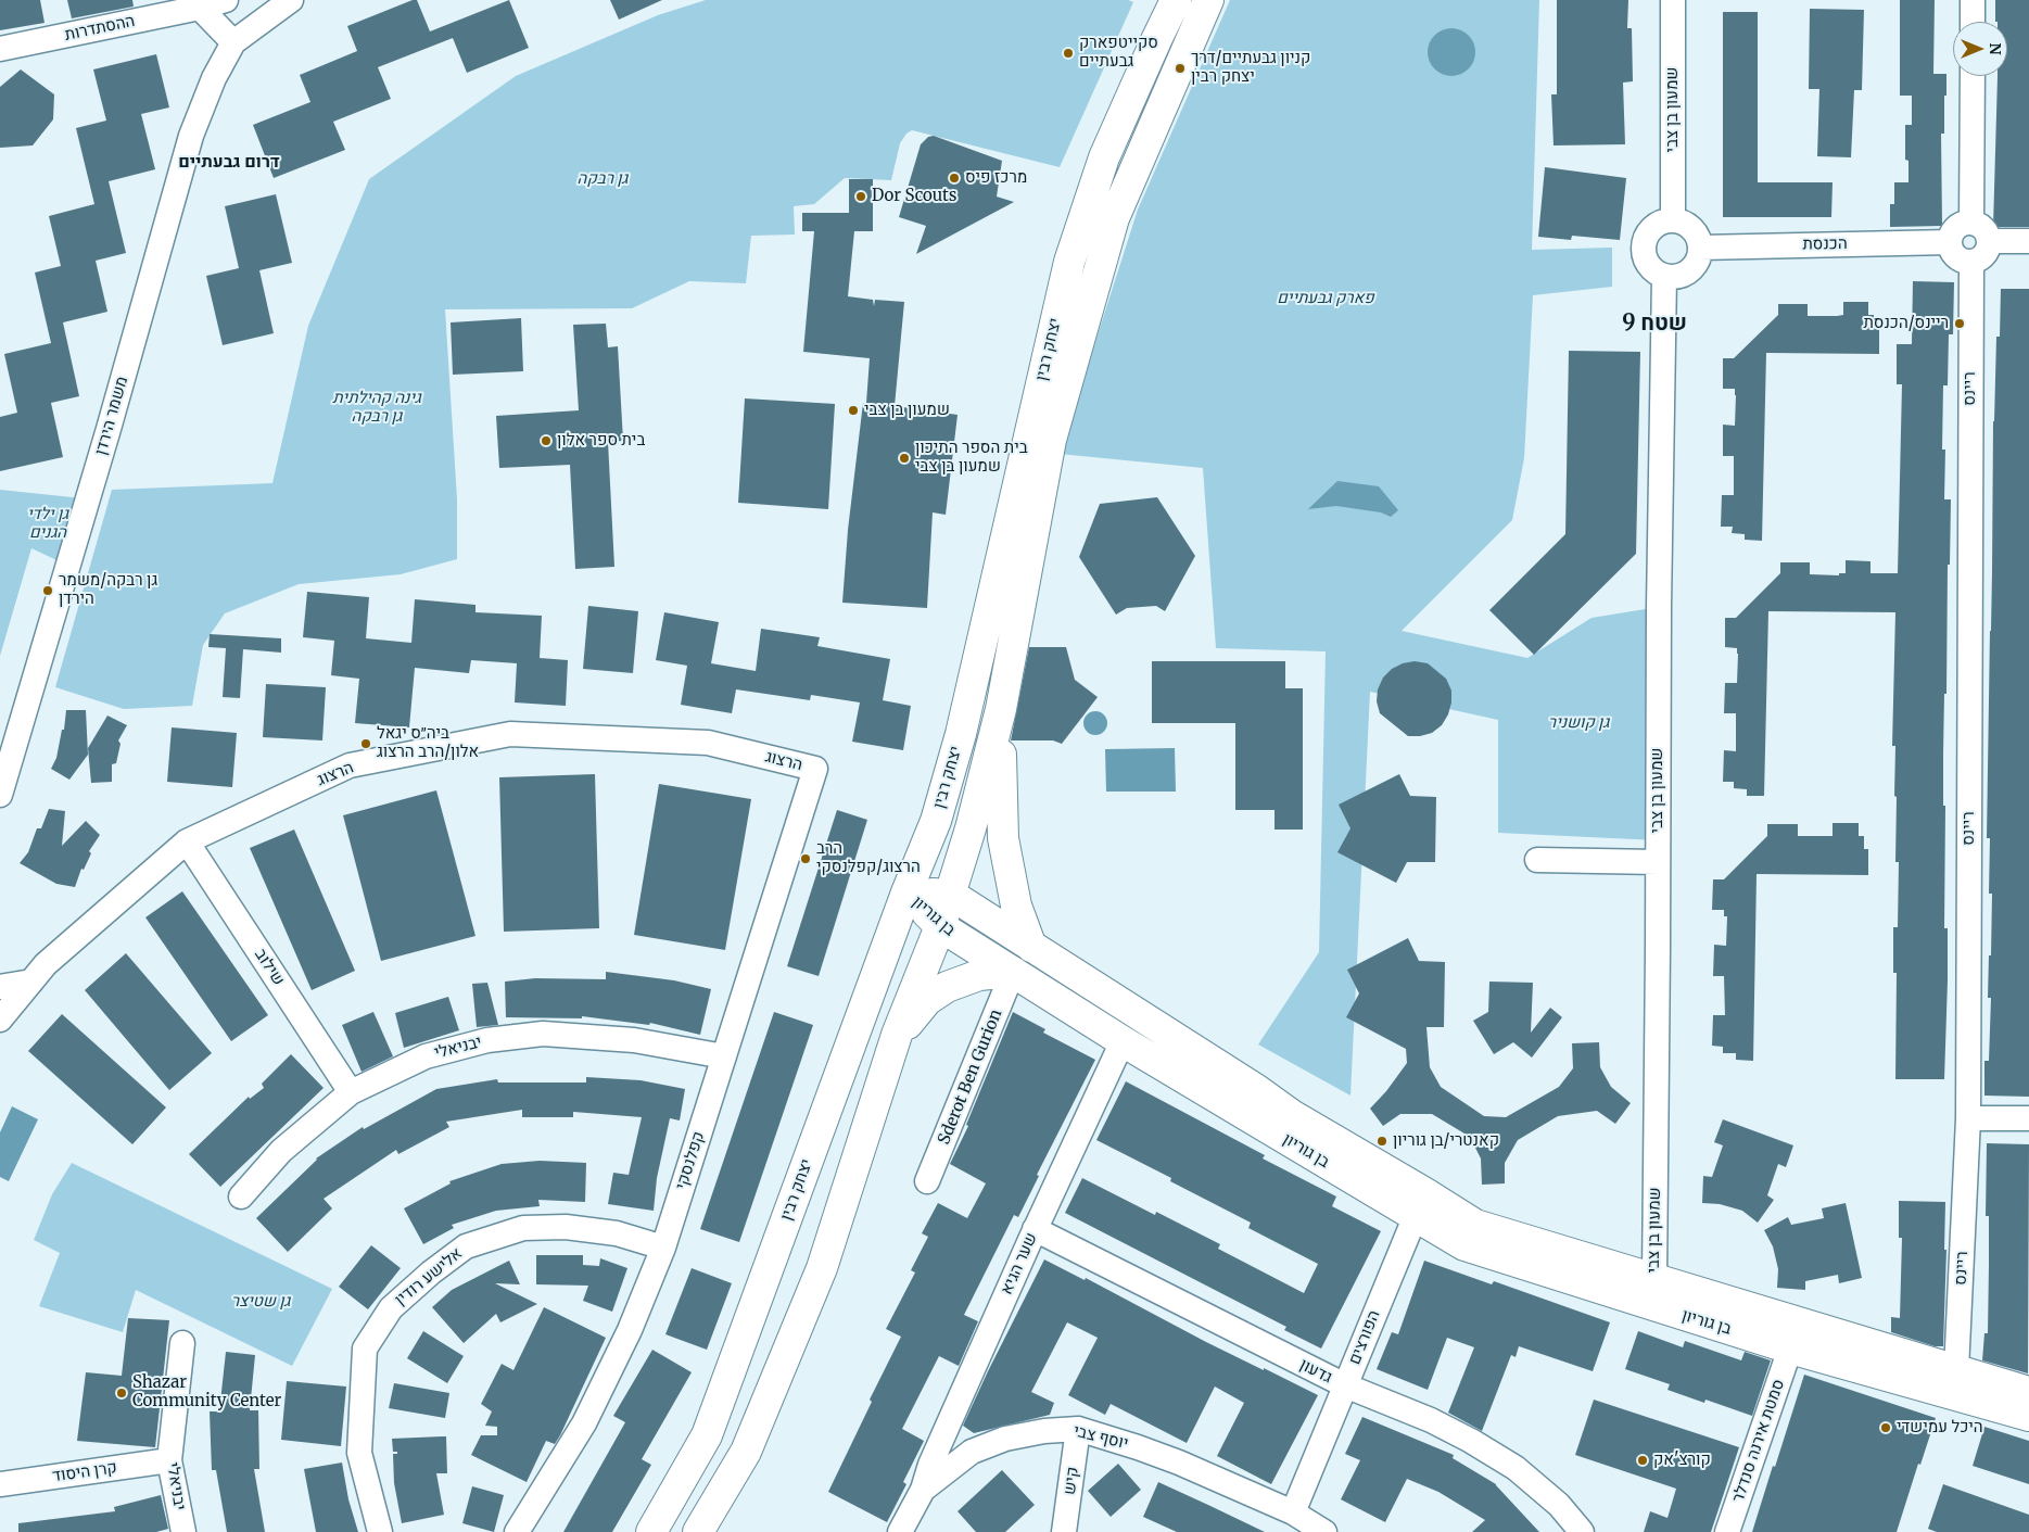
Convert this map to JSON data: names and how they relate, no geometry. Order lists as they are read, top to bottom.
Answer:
{
  "streets": {
    "main road": ["יצחק רבין", "בן גוריון"],
    "street": [
      "ההסתדרות",
      "שמעון בן צבי",
      "הכנסת",
      "ריינס",
      "משמר הירדן",
      "הרצוג",
      "שילוב",
      "יבניאלי",
      "Sderot Ben Gurion",
      "קפלנסקי",
      "שער הגיא",
      "אלישע רודין",
      "הפורצים",
      "גדעון",
      "יוסף צבי",
      "סמטת אירנה סנדלר",
      "קרן היסוד",
      "קיש"
    ]
  },
  "crossings": [
    ["ההסתדרות", "משמר הירדן"],
    ["שמעון בן צבי", "הכנסת"],
    ["שמעון בן צבי", "בן גוריון"],
    ["הכנסת", "ריינס"],
    ["יצחק רבין", "בן גוריון"],
    ["ריינס", "בן גוריון"],
    ["הרצוג", "שילוב"],
    ["הרצוג", "קפלנסקי"],
    ["בן גוריון", "Sderot Ben Gurion"],
    ["בן גוריון", "שער הגיא"],
    ["בן גוריון", "הפורצים"],
    ["בן גוריון", "סמטת אירנה סנדלר"],
    ["שילוב", "יבניאלי"],
    ["יבניאלי", "קפלנסקי"],
    ["יבניאלי", "קרן היסוד"],
    ["קפלנסקי", "אלישע רודין"],
    ["שער הגיא", "גדעון"],
    ["שער הגיא", "יוסף צבי"],
    ["הפורצים", "גדעון"],
    ["הפורצים", "יוסף צבי"],
    ["יוסף צבי", "קיש"]
  ],
  "districts": ["דרום גבעתיים", "שטח 9"],
  "parks": [
    "גן רבקה",
    "פארק גבעתיים",
    "גינה קהילתית גן רבקה",
    "גן ילדי הגנים",
    "גן קושניר",
    "גן שטיצר"
  ],
  "places": [
    "סקייטפארק גבעתיים",
    "קניון גבעתיים/דרך יצחק רבין",
    "מרכז פיס",
    "Dor Scouts",
    "ריינס/הכנסת",
    "שמעון בן צבי",
    "בית ספר אלון",
    "בית הספר התיכון שמעון בן צבי",
    "גן רבקה/משמר הירדן",
    "ביה״ס יגאל אלון/הרב הרצוג",
    "הרב הרצוג/קפלנסקי",
    "קאנטרי/בן גוריון",
    "Shazar Community Center",
    "היכל עמישדי",
    "קורצ'אק"
  ],
  "north": "right"
}
